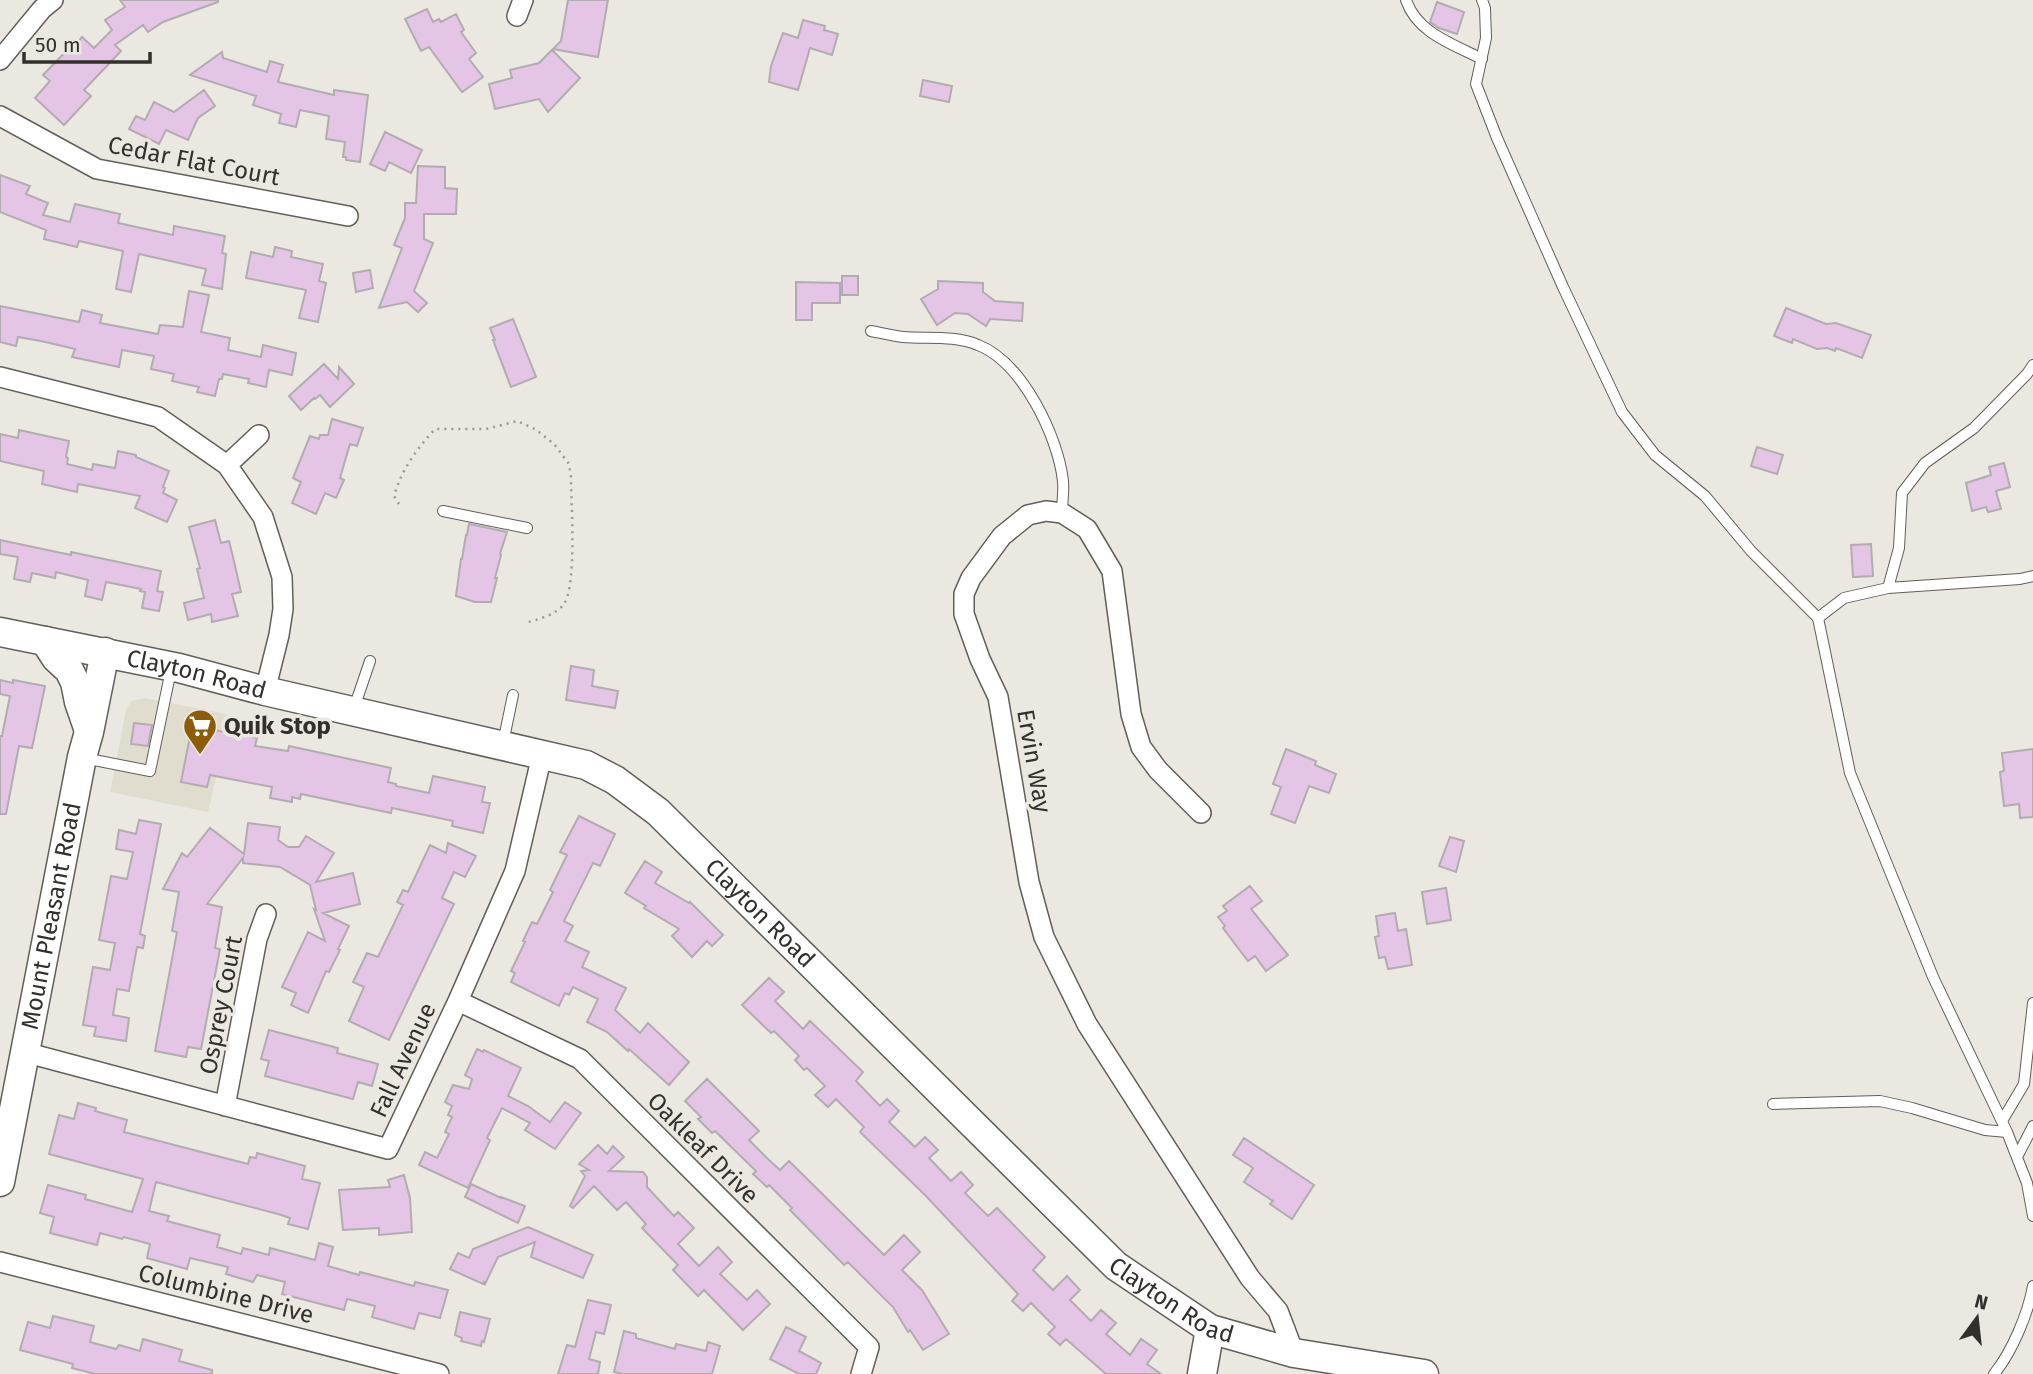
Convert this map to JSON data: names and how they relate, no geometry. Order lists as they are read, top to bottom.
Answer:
{
  "streets": {
    "street": [
      "Cedar Flat Court",
      "Clayton Road",
      "Ervin Way",
      "Mount Pleasant Road",
      "Osprey Court",
      "Fall Avenue",
      "Oakleaf Drive",
      "Columbine Drive"
    ]
  },
  "crossings": [
    ["Clayton Road", "Ervin Way"],
    ["Clayton Road", "Mount Pleasant Road"],
    ["Clayton Road", "Fall Avenue"],
    ["Mount Pleasant Road", "Fall Avenue"],
    ["Osprey Court", "Fall Avenue"],
    ["Fall Avenue", "Oakleaf Drive"]
  ],
  "places": {
    "supermarket": ["Quik Stop"]
  },
  "scale_bar": "50 m",
  "north": "top"
}
